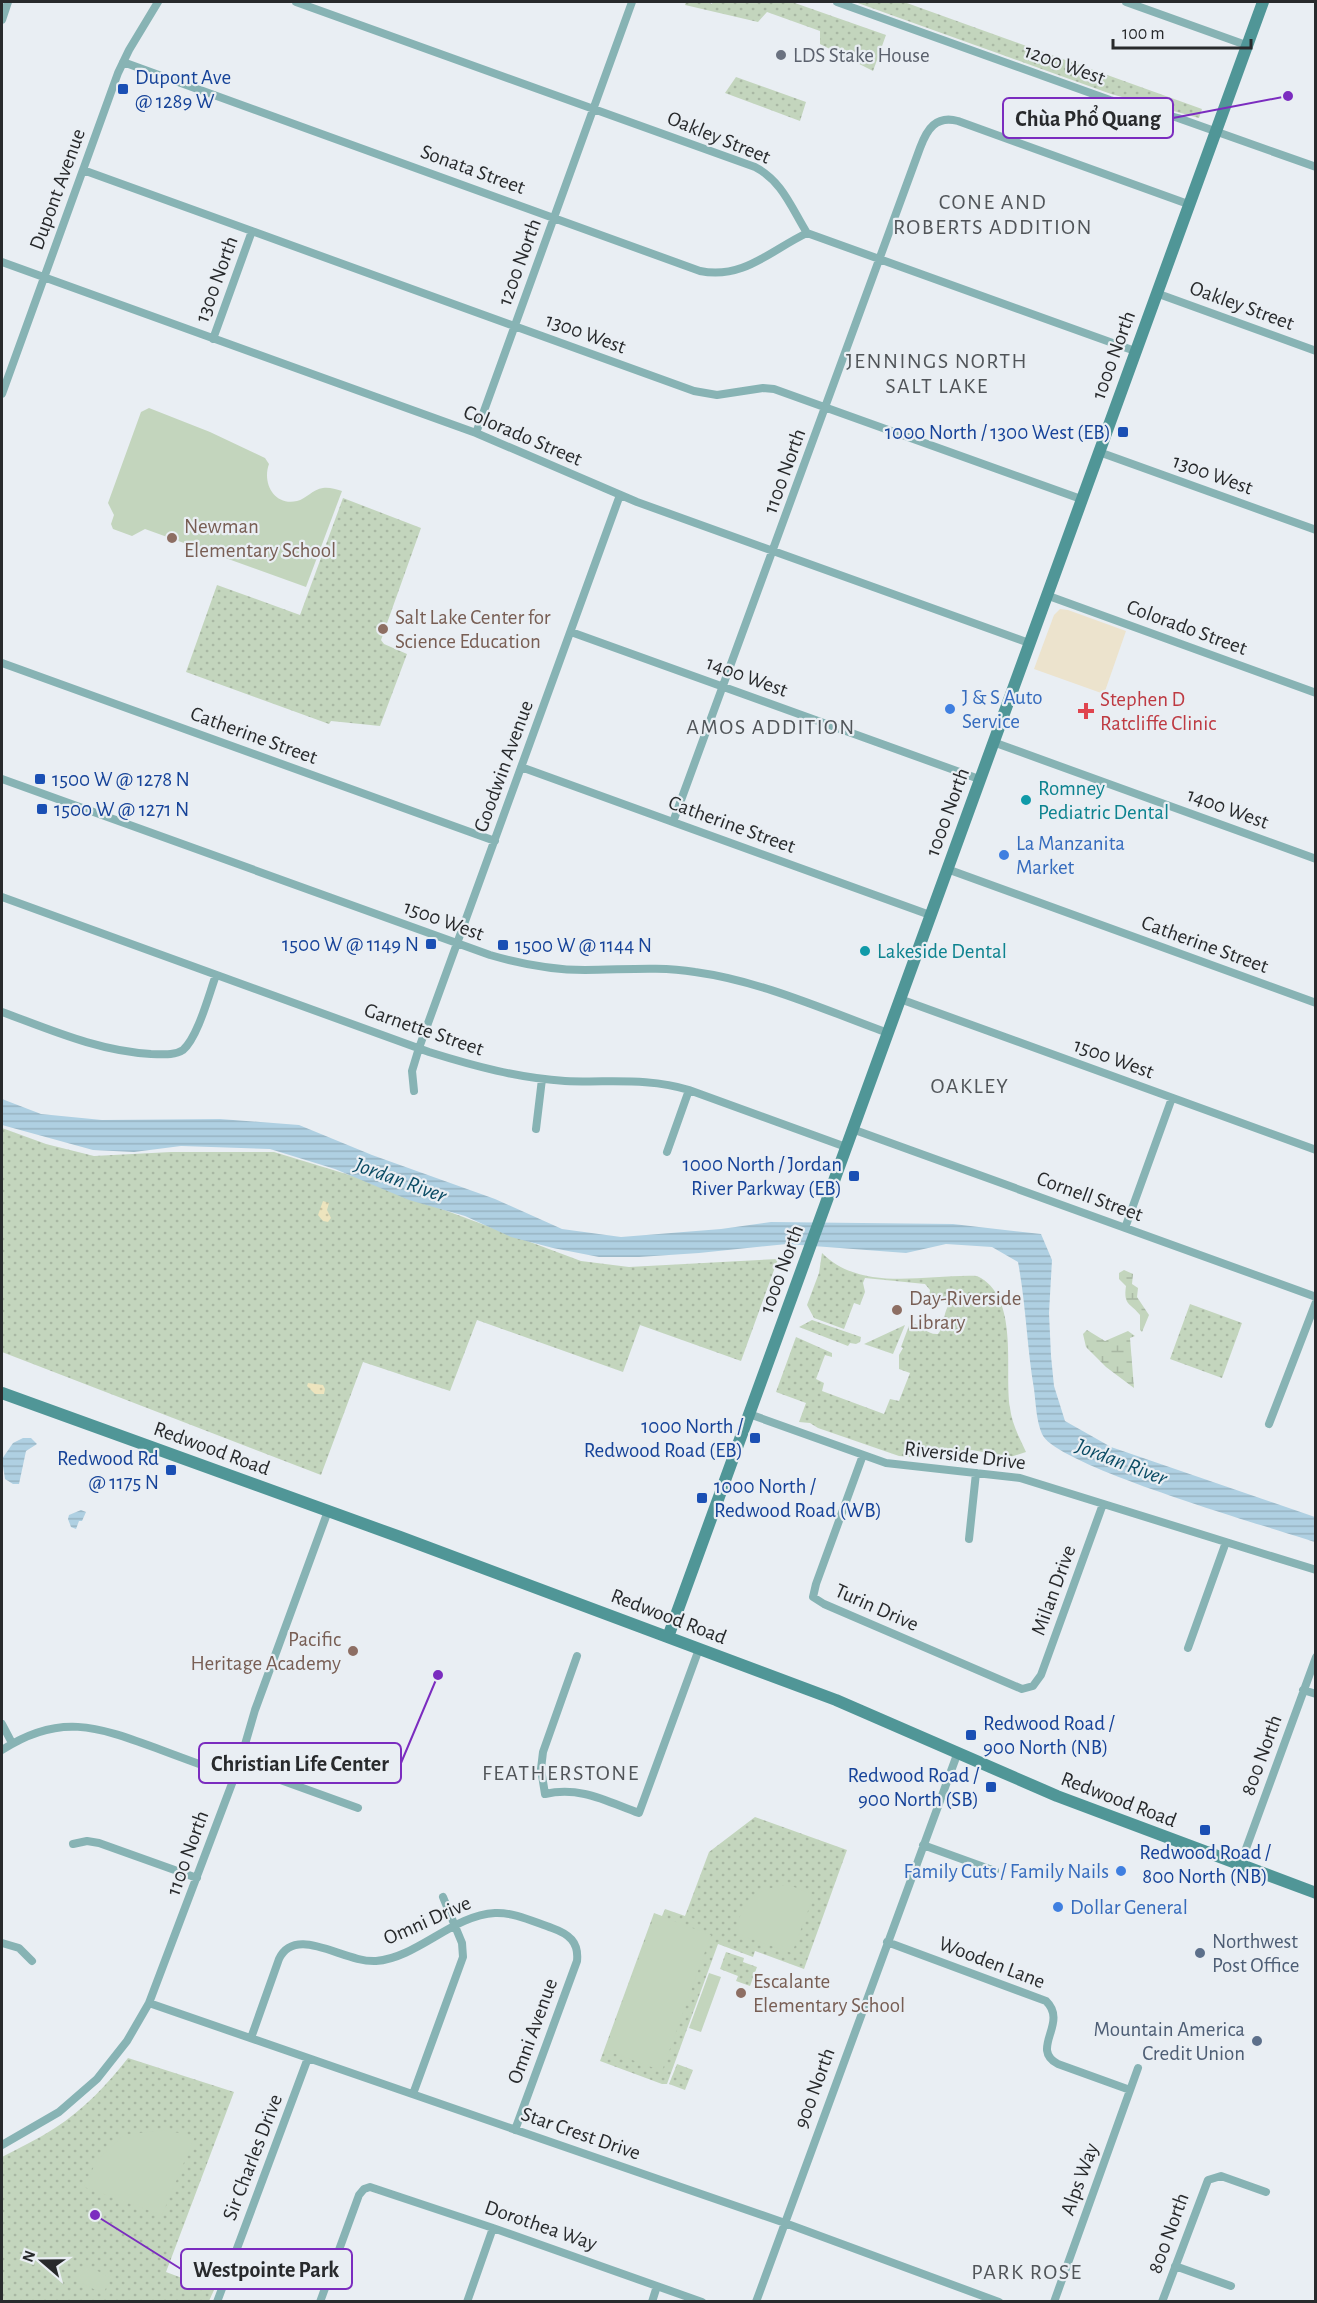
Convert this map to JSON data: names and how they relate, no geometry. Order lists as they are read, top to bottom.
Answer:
{
  "streets": {
    "street": [
      "1200 West",
      "Oakley Street",
      "Sonata Street",
      "Dupont Avenue",
      "1200 North",
      "1300 North",
      "1300 West",
      "1000 North",
      "Colorado Street",
      "1100 North",
      "1400 West",
      "Catherine Street",
      "Goodwin Avenue",
      "1500 West",
      "Garnette Street",
      "Cornell Street",
      "Redwood Road",
      "Riverside Drive",
      "Milan Drive",
      "Turin Drive",
      "800 North",
      "Omni Drive",
      "Wooden Lane",
      "Omni Avenue",
      "900 North",
      "Star Crest Drive",
      "Sir Charles Drive",
      "Alps Way",
      "Dorothea Way"
    ]
  },
  "crossings": [
    ["1200 West", "1000 North"],
    ["Oakley Street", "Sonata Street"],
    ["Oakley Street", "1200 North"],
    ["Oakley Street", "1000 North"],
    ["Sonata Street", "Dupont Avenue"],
    ["Sonata Street", "1200 North"],
    ["Dupont Avenue", "1300 West"],
    ["Dupont Avenue", "Colorado Street"],
    ["1200 North", "1300 West"],
    ["1200 North", "Colorado Street"],
    ["1300 North", "1300 West"],
    ["1300 North", "Colorado Street"],
    ["1300 West", "1000 North"],
    ["1300 West", "1100 North"],
    ["1000 North", "Colorado Street"],
    ["1000 North", "1100 North"],
    ["1000 North", "1400 West"],
    ["1000 North", "Catherine Street"],
    ["1000 North", "1500 West"],
    ["1000 North", "Garnette Street"],
    ["1000 North", "Cornell Street"],
    ["1000 North", "Redwood Road"],
    ["1000 North", "Riverside Drive"],
    ["Colorado Street", "1100 North"],
    ["Colorado Street", "Goodwin Avenue"],
    ["1100 North", "1400 West"],
    ["1100 North", "Catherine Street"],
    ["1100 North", "Redwood Road"],
    ["1100 North", "Star Crest Drive"],
    ["1400 West", "Goodwin Avenue"],
    ["Catherine Street", "Goodwin Avenue"],
    ["Goodwin Avenue", "1500 West"],
    ["Goodwin Avenue", "Garnette Street"],
    ["Redwood Road", "800 North"],
    ["Redwood Road", "900 North"],
    ["Riverside Drive", "Milan Drive"],
    ["Riverside Drive", "Turin Drive"],
    ["Milan Drive", "Turin Drive"],
    ["Omni Drive", "Omni Avenue"],
    ["Omni Drive", "Star Crest Drive"],
    ["Wooden Lane", "900 North"],
    ["Wooden Lane", "Alps Way"],
    ["Omni Avenue", "Star Crest Drive"],
    ["900 North", "Star Crest Drive"],
    ["Star Crest Drive", "Sir Charles Drive"]
  ],
  "districts": [
    "CONE AND ROBERTS ADDITION",
    "JENNINGS NORTH SALT LAKE",
    "AMOS ADDITION",
    "OAKLEY",
    "FEATHERSTONE",
    "PARK ROSE"
  ],
  "water": ["Jordan River"],
  "places": {
    "other": [
      "LDS Stake House",
      "Chùa Phổ Quang",
      "Newman Elementary School",
      "Salt Lake Center for Science Education",
      "J & S Auto Service",
      "Romney Pediatric Dental",
      "La Manzanita Market",
      "Lakeside Dental",
      "Day-Riverside Library",
      "Pacific Heritage Academy",
      "Christian Life Center",
      "Family Cuts / Family Nails",
      "Dollar General",
      "Northwest Post Office",
      "Escalante Elementary School",
      "Mountain America Credit Union",
      "Westpointe Park"
    ],
    "transit": [
      "Dupont Ave @ 1289 W",
      "1000 North / 1300 West (EB)",
      "1500 W @ 1278 N",
      "1500 W @ 1271 N",
      "1500 W @ 1149 N",
      "1500 W @ 1144 N",
      "1000 North / Jordan River Parkway (EB)",
      "1000 North / Redwood Road (EB)",
      "Redwood Rd @ 1175 N",
      "1000 North / Redwood Road (WB)",
      "Redwood Road / 900 North (NB)",
      "Redwood Road / 900 North (SB)",
      "Redwood Road / 800 North (NB)"
    ],
    "health": ["Stephen D Ratcliffe Clinic"]
  },
  "scale_bar": "100 m",
  "north": "left"
}
